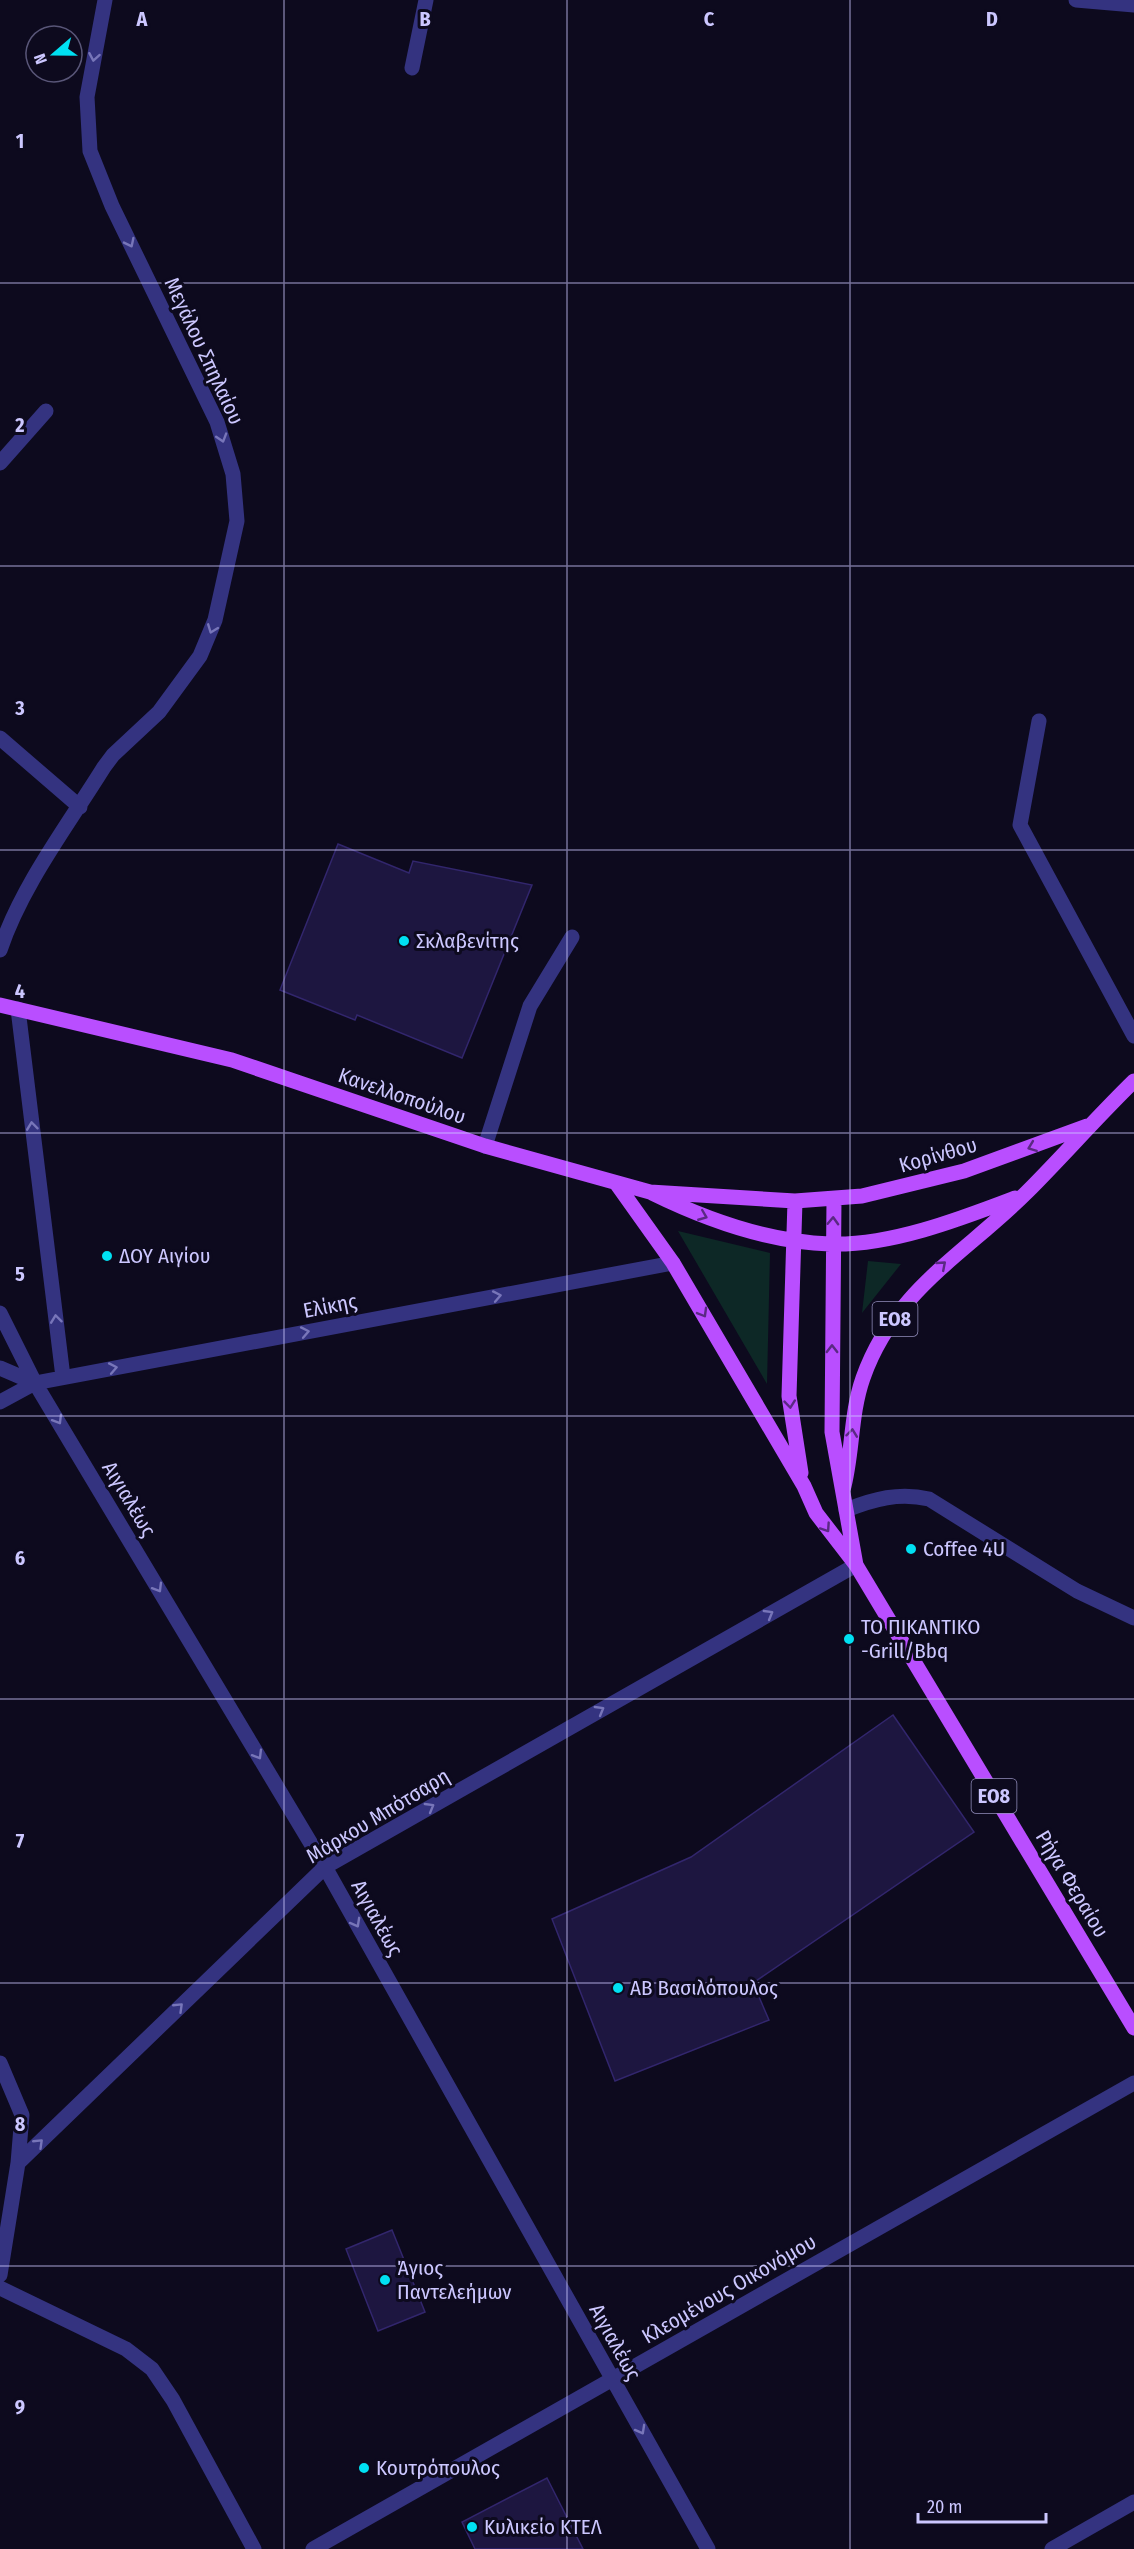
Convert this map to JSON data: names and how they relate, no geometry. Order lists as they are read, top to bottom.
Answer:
{
  "streets": {
    "main road": [
      "Κανελλοπούλου",
      "Κορίνθου",
      "ΕΟ8",
      "Ρήγα Φεραίου"
    ],
    "street": [
      "Μεγάλου Σπηλαίου",
      "Ελίκης",
      "Αιγιαλέως",
      "Μάρκου Μπότσαρη",
      "Κλεομένους Οικονόμου"
    ]
  },
  "crossings": [
    ["Κανελλοπούλου", "Κορίνθου"],
    ["Κανελλοπούλου", "ΕΟ8"],
    ["Κορίνθου", "ΕΟ8"],
    ["Ελίκης", "Αιγιαλέως"],
    ["ΕΟ8", "Μάρκου Μπότσαρη"],
    ["ΕΟ8", "Ρήγα Φεραίου"],
    ["Αιγιαλέως", "Μάρκου Μπότσαρη"],
    ["Αιγιαλέως", "Κλεομένους Οικονόμου"],
    ["Μάρκου Μπότσαρη", "Ρήγα Φεραίου"]
  ],
  "one_way": [
    "Μεγάλου Σπηλαίου",
    "Ελίκης",
    "Αιγιαλέως",
    "Μάρκου Μπότσαρη"
  ],
  "places": [
    "Σκλαβενίτης",
    "ΔΟΥ Αιγίου",
    "Coffee 4U",
    "ΤΟ ΠΙΚΑΝΤΙΚΟ -Grill/Bbq",
    "ΑΒ Βασιλόπουλος",
    "Άγιος Παντελεήμων",
    "Κουτρόπουλος",
    "Κυλικείο ΚΤΕΛ"
  ],
  "scale_bar": "20 m",
  "north": "left",
  "grid": {
    "columns": [
      "A",
      "B",
      "C",
      "D"
    ],
    "rows": [
      "1",
      "2",
      "3",
      "4",
      "5",
      "6",
      "7",
      "8",
      "9"
    ]
  }
}
